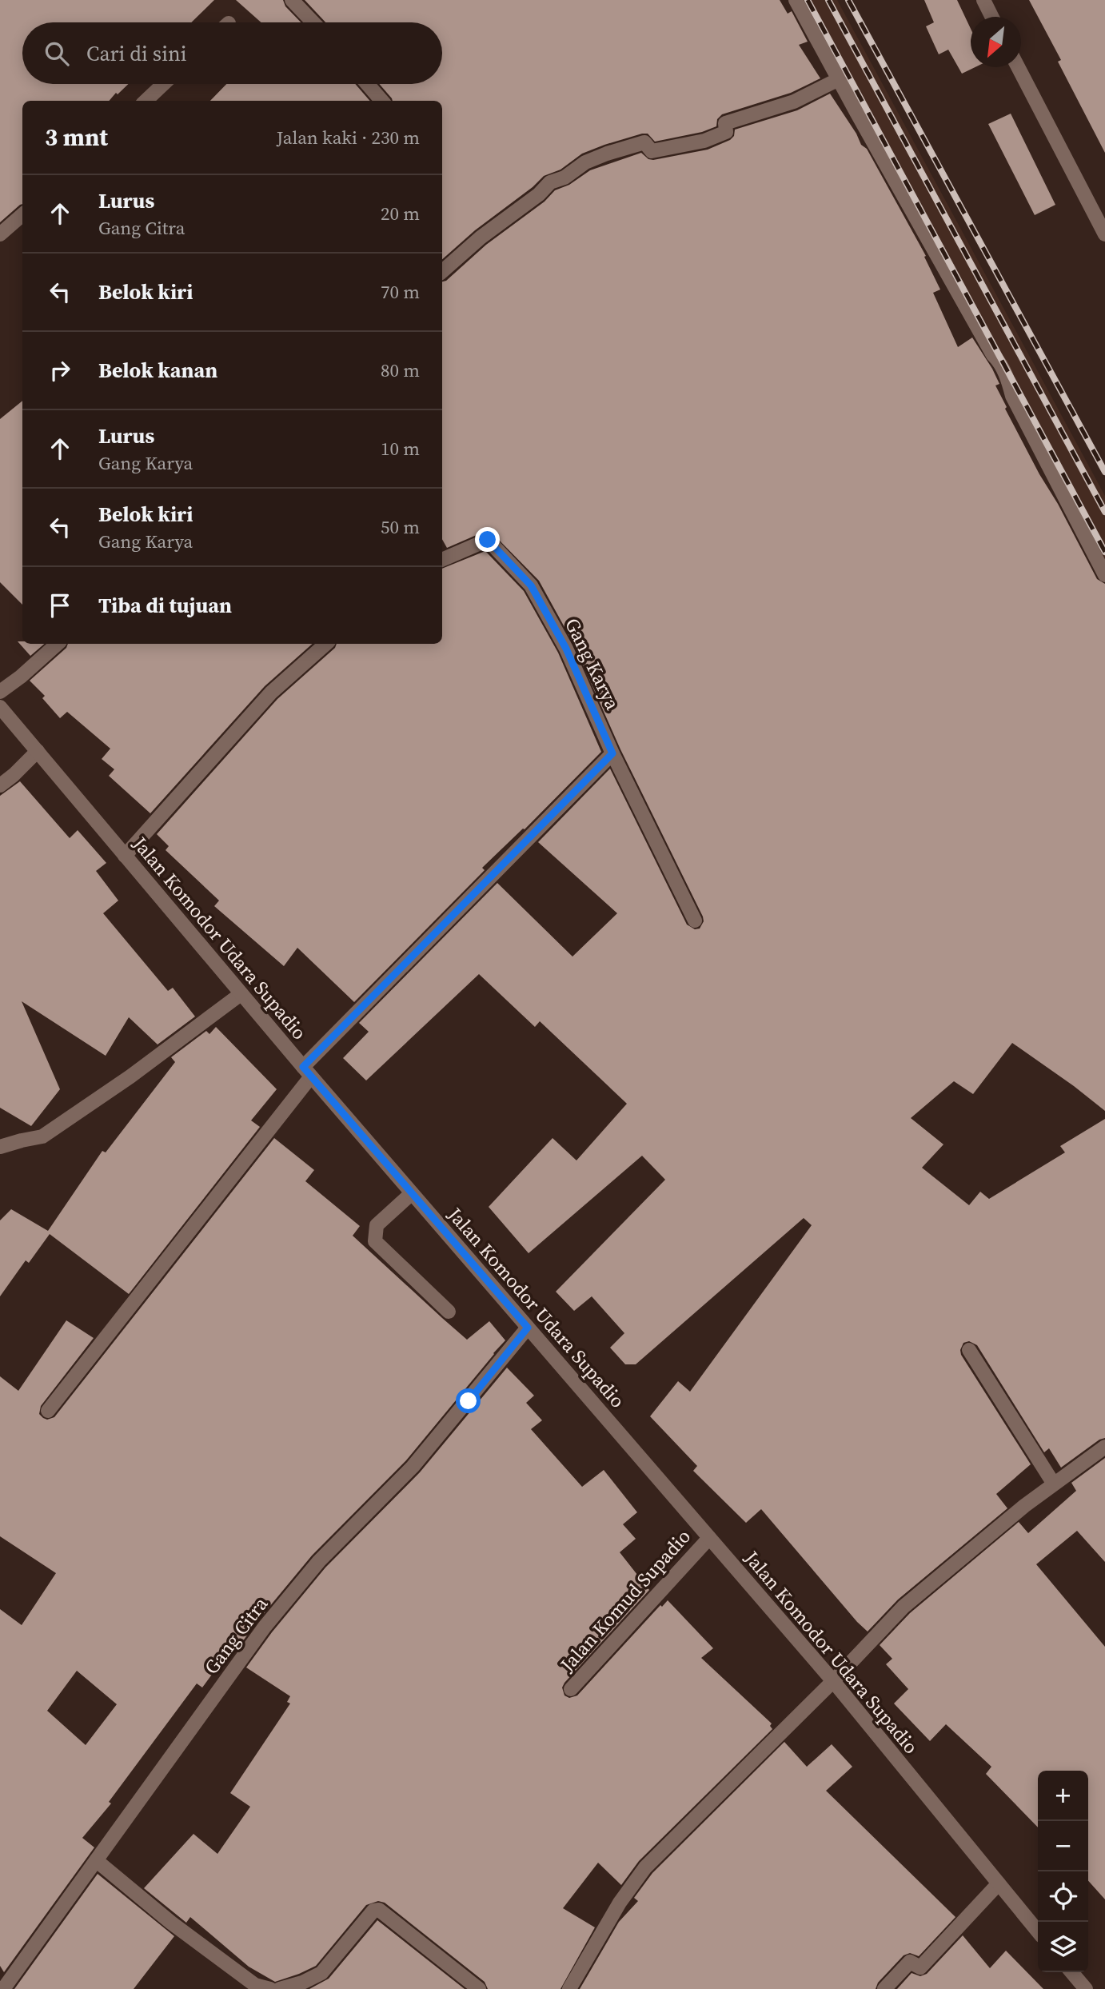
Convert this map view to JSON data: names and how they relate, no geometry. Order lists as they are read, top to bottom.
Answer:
{
  "streets": {
    "street": [
      "Gang Karya",
      "Jalan Komodor Udara Supadio",
      "Jalan Komud Supadio",
      "Gang Citra"
    ]
  },
  "crossings": [
    ["Jalan Komodor Udara Supadio", "Jalan Komud Supadio"],
    ["Jalan Komodor Udara Supadio", "Gang Citra"]
  ],
  "north": "bottom left",
  "page": {
    "search": "Cari di sini",
    "heading": ["3 mnt", "Jalan kaki · 230 m"],
    "list": [
      ["Lurus", "Gang Citra", "20 m"],
      ["Belok kiri", "70 m"],
      ["Belok kanan", "80 m"],
      ["Lurus", "Gang Karya", "10 m"],
      ["Belok kiri", "Gang Karya", "50 m"],
      "Tiba di tujuan"
    ],
    "map_buttons": ["+", "−"]
  }
}
